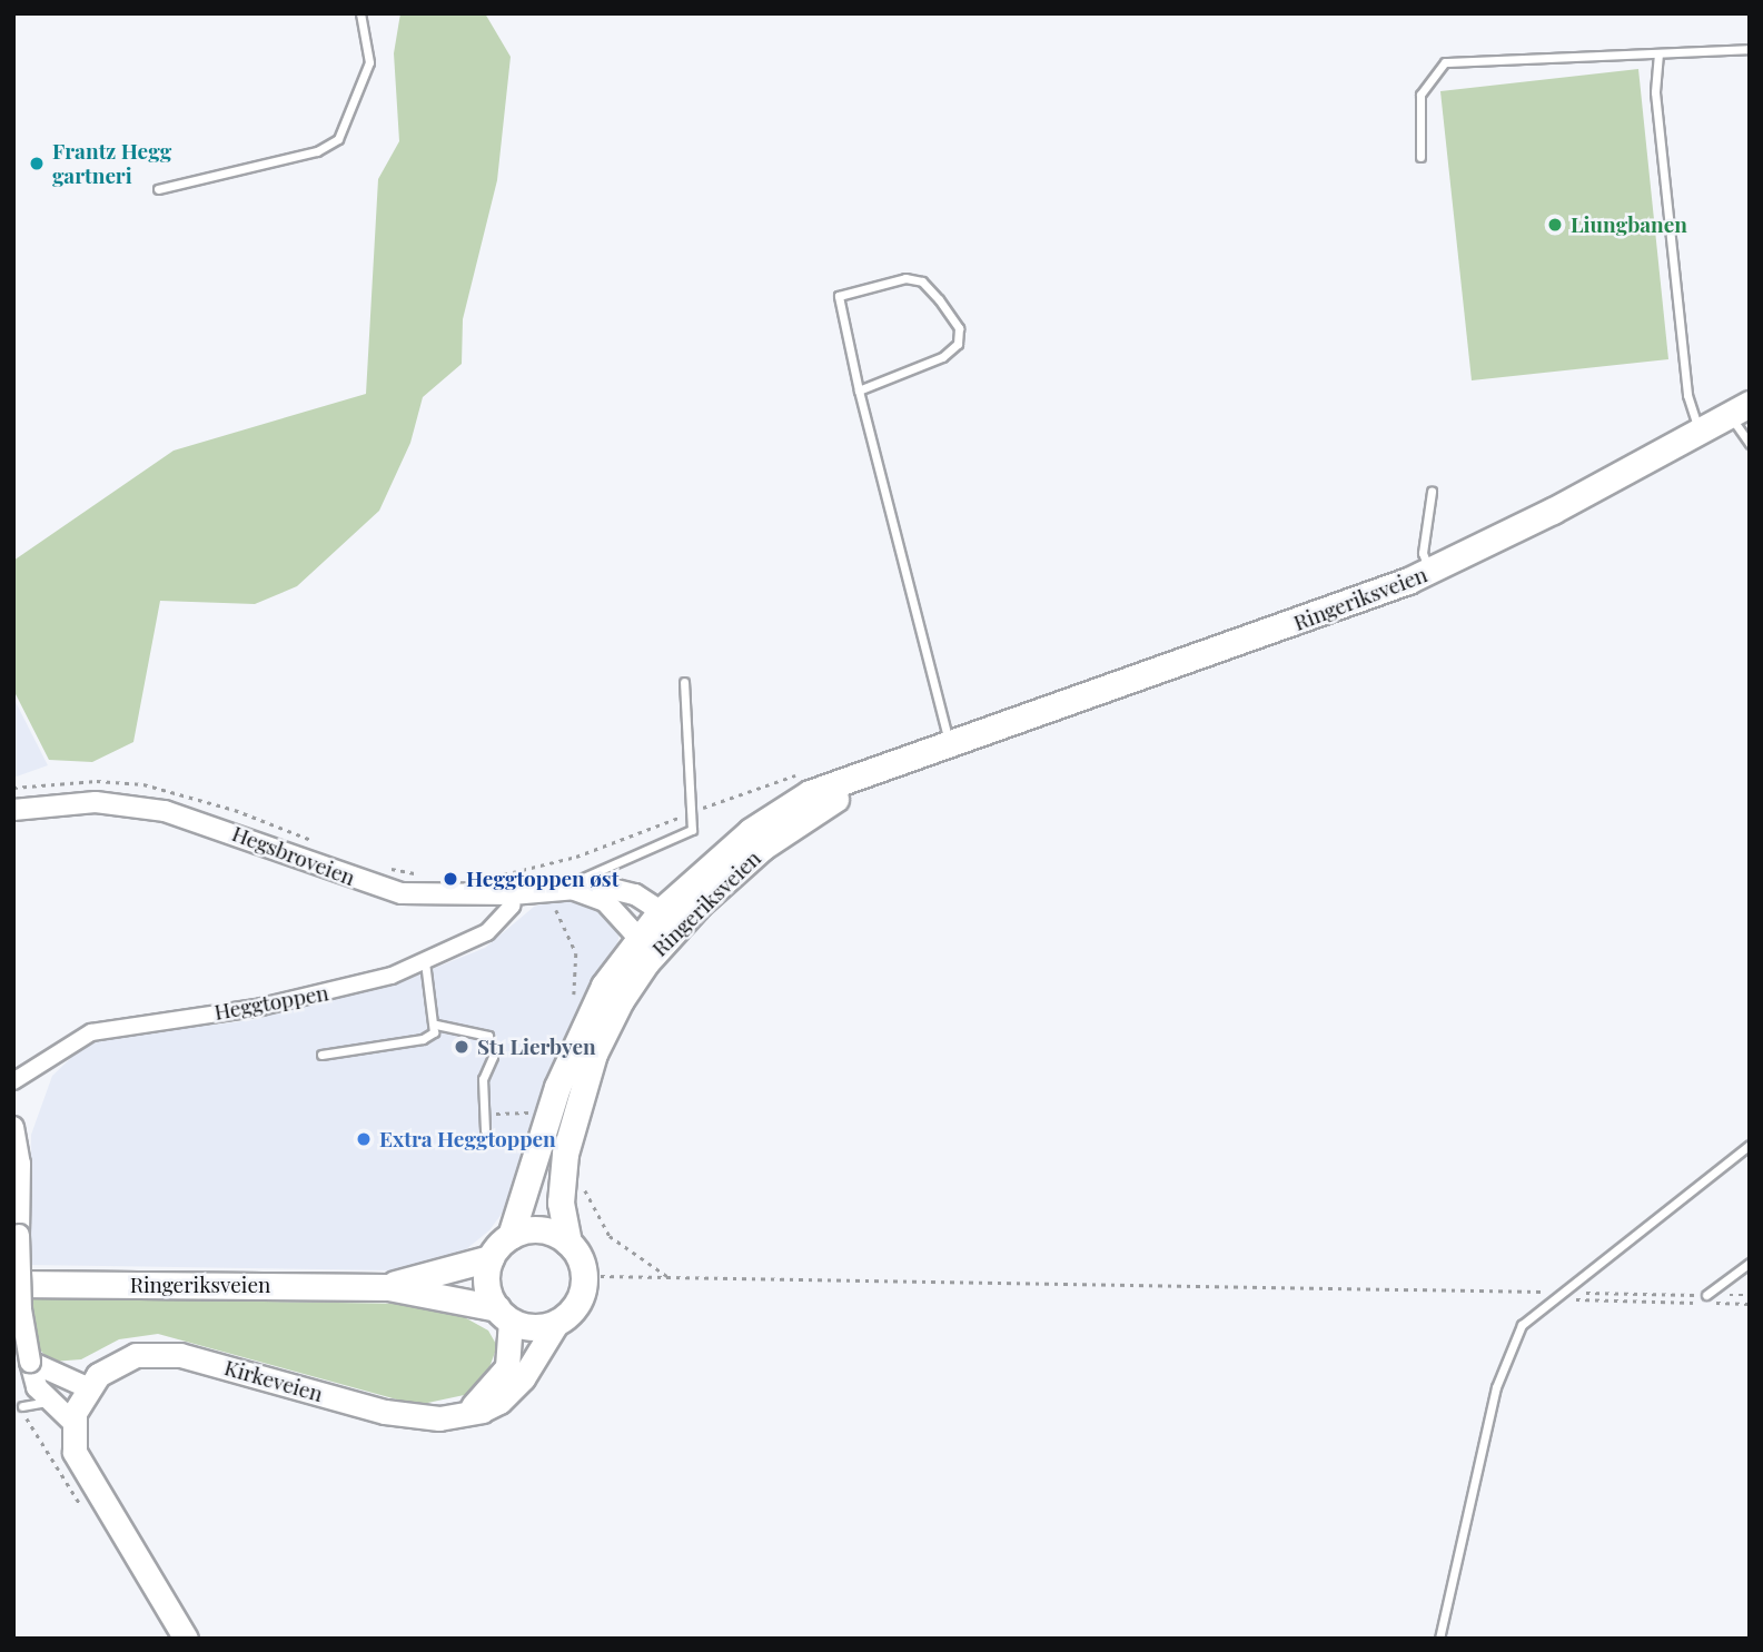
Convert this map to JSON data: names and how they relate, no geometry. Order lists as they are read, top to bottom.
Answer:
{
  "streets": {
    "main road": ["Ringeriksveien", "Kirkeveien"],
    "street": ["Hegsbroveien", "Heggtoppen"]
  },
  "crossings": [
    ["Ringeriksveien", "Hegsbroveien"],
    ["Ringeriksveien", "Kirkeveien"],
    ["Hegsbroveien", "Heggtoppen"]
  ],
  "places": [
    "Frantz Hegg gartneri",
    "Liungbanen",
    "Heggtoppen øst",
    "St1 Lierbyen",
    "Extra Heggtoppen"
  ]
}
